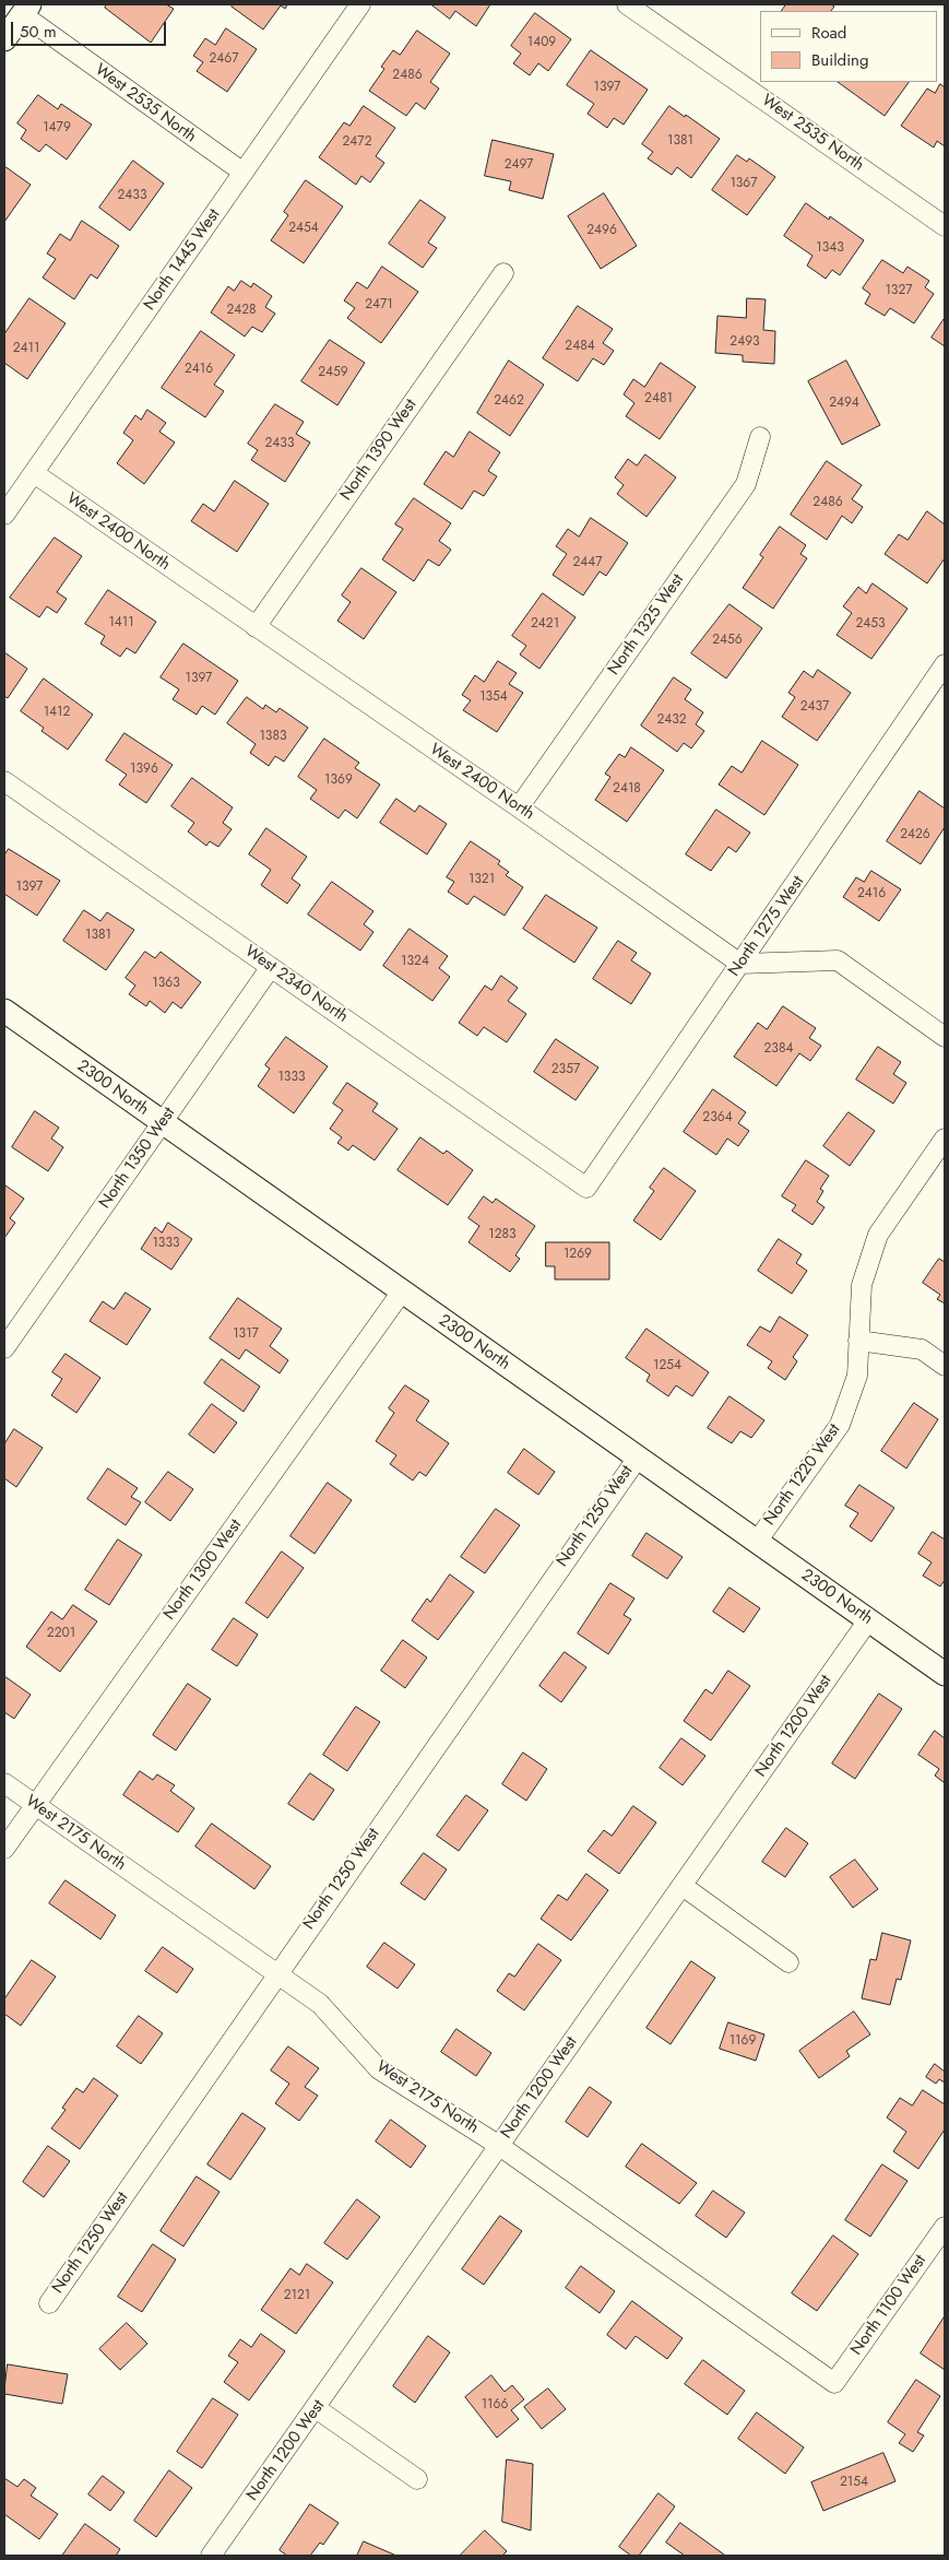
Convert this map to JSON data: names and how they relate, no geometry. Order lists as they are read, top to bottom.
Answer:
{
  "streets": {
    "street": [
      "West 2535 North",
      "North 1445 West",
      "North 1390 West",
      "West 2400 North",
      "North 1325 West",
      "North 1275 West",
      "West 2340 North",
      "2300 North",
      "North 1350 West",
      "North 1220 West",
      "North 1250 West",
      "North 1300 West",
      "North 1200 West",
      "West 2175 North",
      "North 1100 West"
    ]
  },
  "crossings": [
    ["West 2535 North", "North 1445 West"],
    ["North 1445 West", "West 2400 North"],
    ["North 1390 West", "West 2400 North"],
    ["West 2400 North", "North 1325 West"],
    ["West 2400 North", "North 1275 West"],
    ["North 1275 West", "West 2340 North"],
    ["West 2340 North", "North 1350 West"],
    ["2300 North", "North 1350 West"],
    ["2300 North", "North 1220 West"],
    ["2300 North", "North 1250 West"],
    ["2300 North", "North 1300 West"],
    ["2300 North", "North 1200 West"],
    ["North 1250 West", "West 2175 North"],
    ["North 1300 West", "West 2175 North"],
    ["North 1200 West", "West 2175 North"],
    ["West 2175 North", "North 1100 West"]
  ],
  "house_numbers": [
    "1409",
    "2467",
    "2486",
    "1397",
    "1479",
    "1381",
    "2472",
    "2497",
    "1367",
    "2433",
    "2454",
    "2496",
    "1343",
    "1327",
    "2471",
    "2428",
    "2493",
    "2484",
    "2411",
    "2416",
    "2459",
    "2481",
    "2462",
    "2494",
    "2433",
    "2486",
    "2447",
    "1411",
    "2421",
    "2453",
    "2456",
    "1397",
    "1354",
    "2437",
    "1412",
    "2432",
    "1383",
    "1396",
    "1369",
    "2418",
    "2426",
    "1321",
    "1397",
    "2416",
    "1381",
    "1324",
    "1363",
    "2384",
    "2357",
    "1333",
    "2364",
    "1283",
    "1333",
    "1269",
    "1317",
    "1254",
    "2201",
    "1169",
    "2121",
    "1166",
    "2154"
  ],
  "legend": ["Road", "Building"],
  "scale_bar": "50 m"
}
